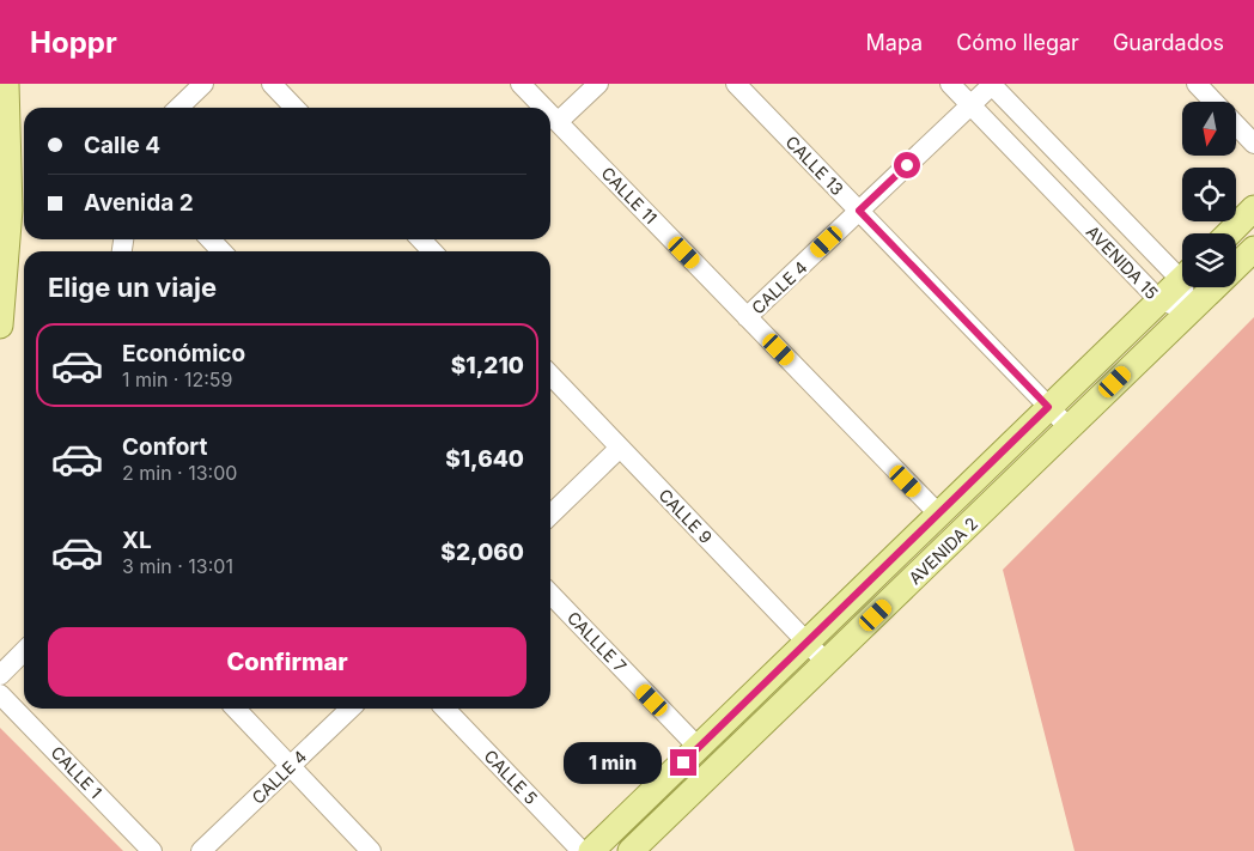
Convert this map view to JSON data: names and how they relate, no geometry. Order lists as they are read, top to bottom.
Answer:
{
  "streets": {
    "main road": ["AVENIDA 2"],
    "street": [
      "CALLE 13",
      "CALLE 11",
      "AVENIDA 15",
      "CALLE 4",
      "CALLE 9",
      "CALLLE 7",
      "CALLE 1",
      "CALLE 5"
    ]
  },
  "crossings": [
    ["CALLE 13", "CALLE 4"],
    ["CALLE 13", "AVENIDA 2"],
    ["CALLE 11", "CALLE 4"],
    ["CALLE 11", "AVENIDA 2"],
    ["AVENIDA 15", "CALLE 4"],
    ["AVENIDA 15", "AVENIDA 2"],
    ["CALLE 9", "AVENIDA 2"],
    ["AVENIDA 2", "CALLLE 7"]
  ],
  "north": "bottom",
  "page": {
    "header": "Hoppr",
    "nav": ["Mapa", "Cómo llegar", "Guardados"],
    "banner": ["Calle 4", "Avenida 2"],
    "heading": "Elige un viaje",
    "list": [
      {
        "name": "Económico",
        "note": "1 min · 12:59",
        "value": "$1,210"
      },
      {
        "name": "Confort",
        "note": "2 min · 13:00",
        "value": "$1,640"
      },
      {
        "name": "XL",
        "note": "3 min · 13:01",
        "value": "$2,060"
      }
    ],
    "buttons": "Confirmar",
    "bubble": "1 min"
  }
}
